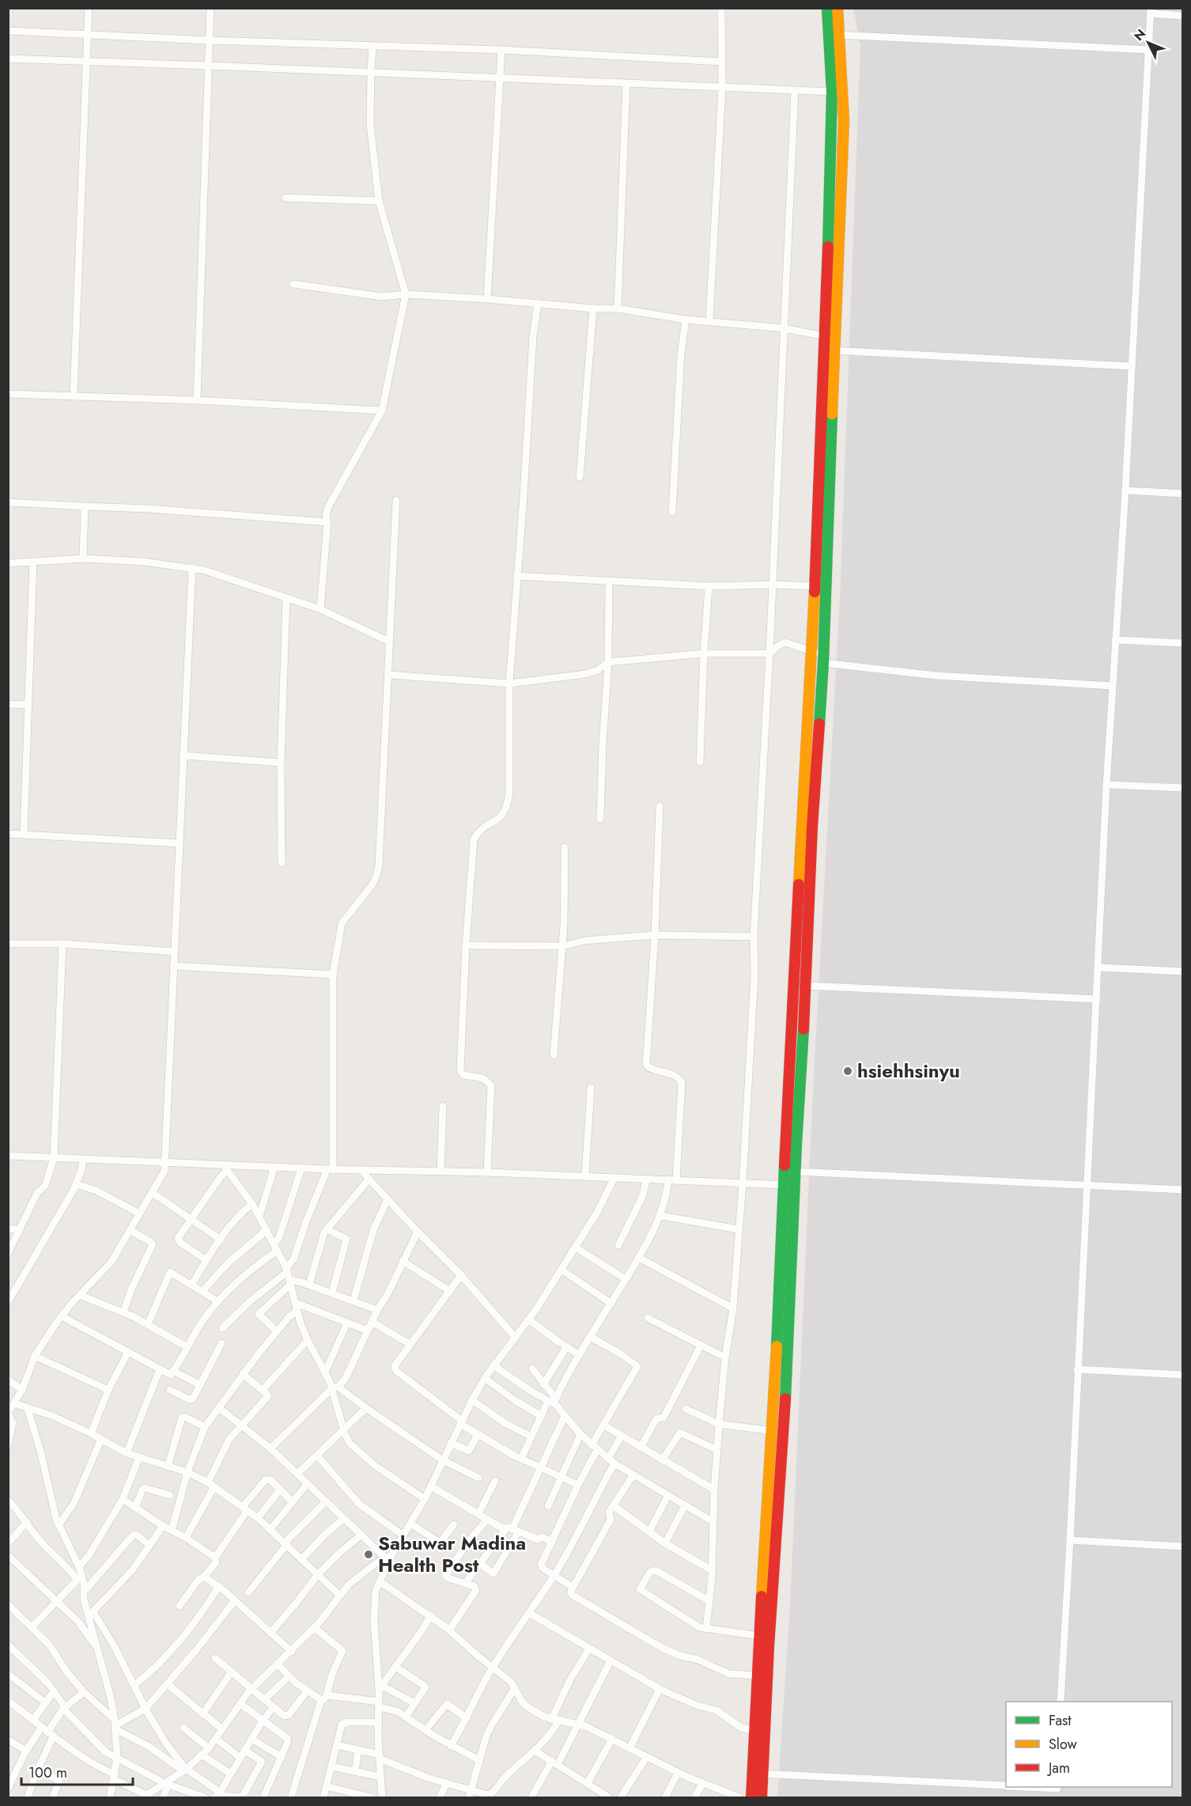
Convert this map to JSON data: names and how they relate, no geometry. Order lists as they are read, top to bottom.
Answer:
{
  "places": ["hsiehhsinyu", "Sabuwar Madina Health Post"],
  "legend": ["Fast", "Slow", "Jam"],
  "scale_bar": "100 m",
  "north": "top left"
}
